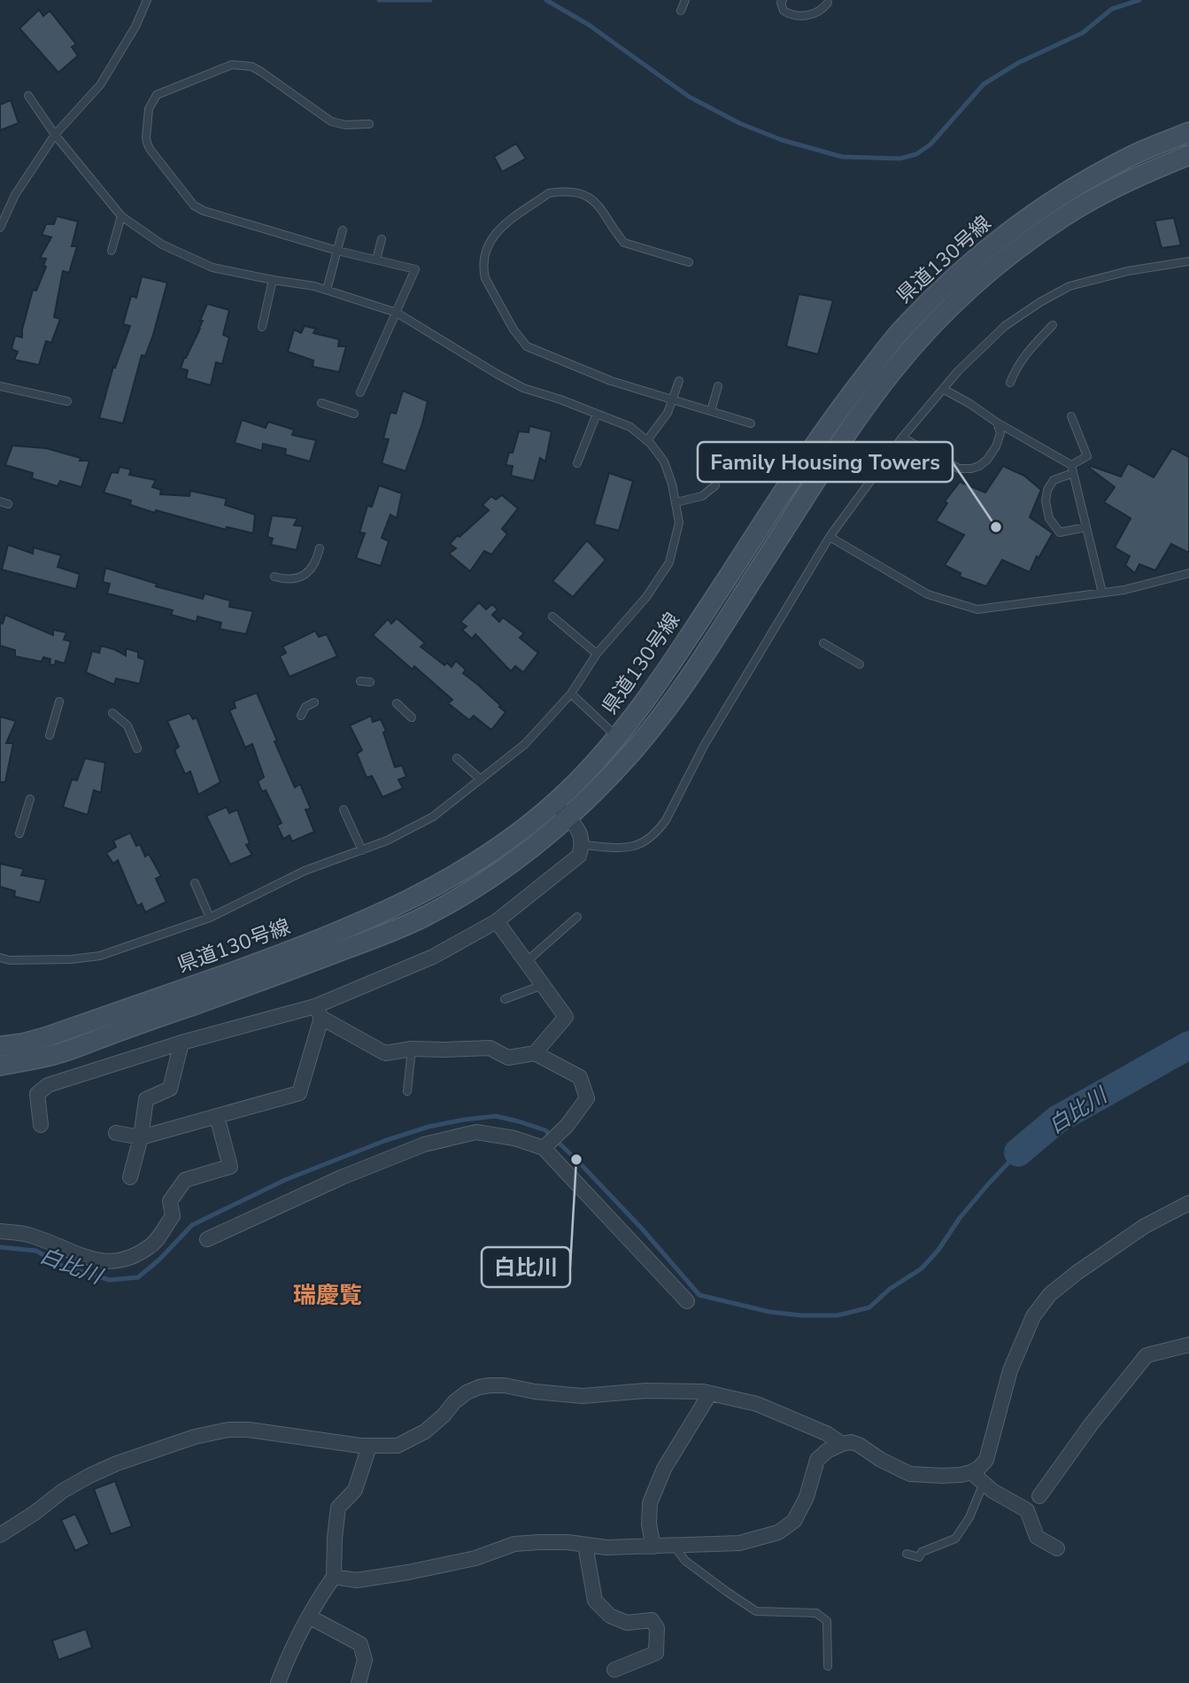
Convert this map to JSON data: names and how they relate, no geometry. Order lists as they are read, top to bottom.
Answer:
{
  "streets": {
    "main road": ["県道130号線"]
  },
  "districts": ["瑞慶覧"],
  "water": ["白比川"],
  "places": ["Family Housing Towers", "白比川"]
}
